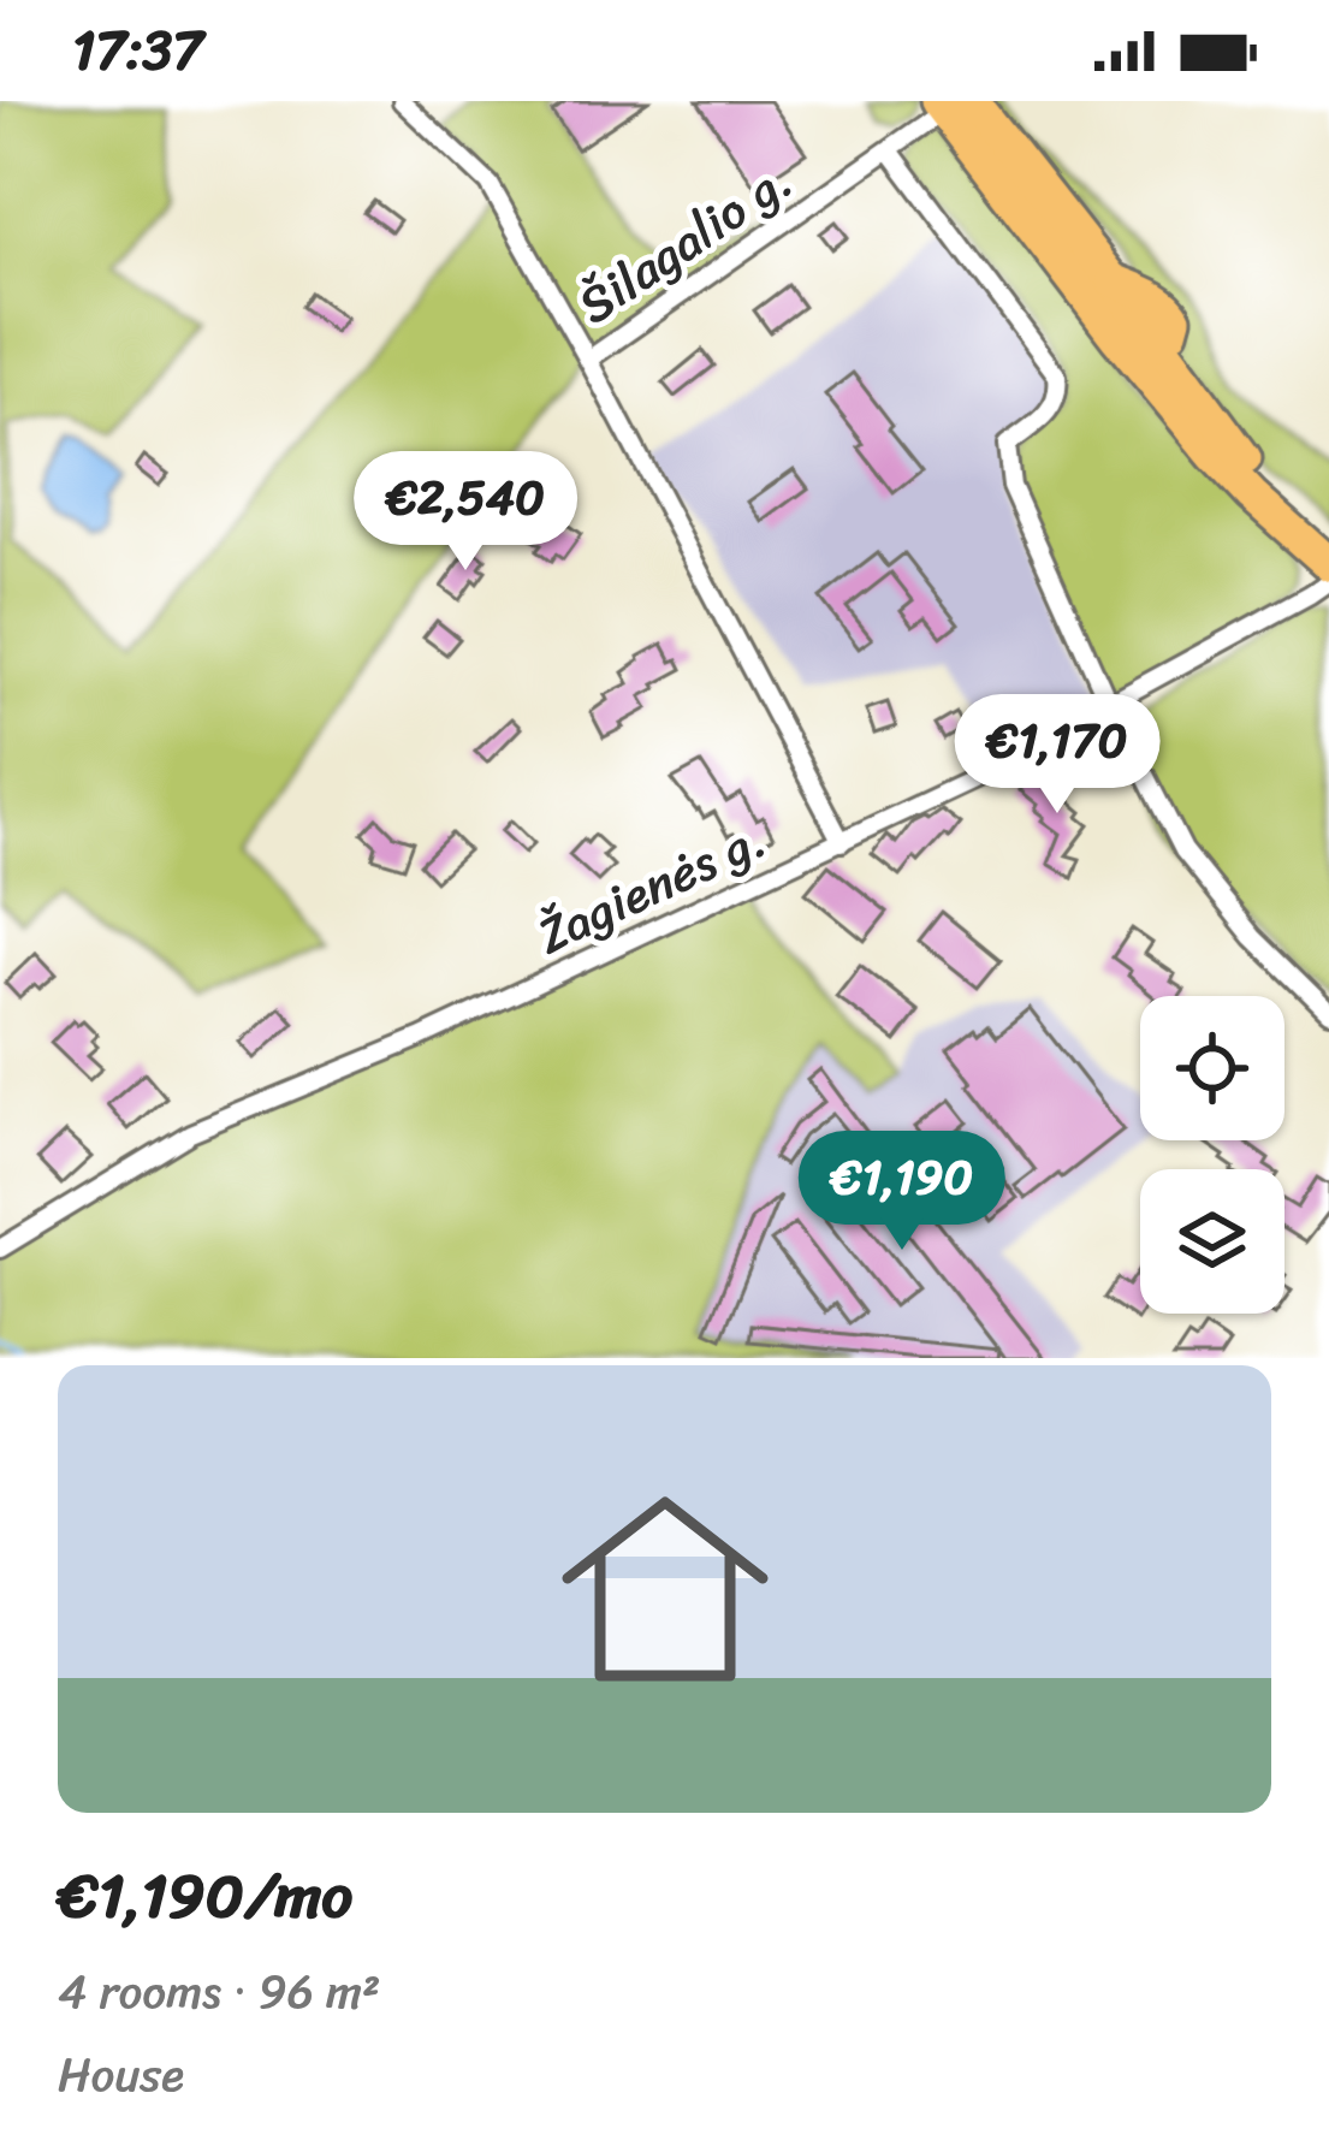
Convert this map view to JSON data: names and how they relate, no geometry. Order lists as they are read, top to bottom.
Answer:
{
  "streets": {
    "street": ["Šilagalio g.", "Žagienės g."]
  },
  "page": {
    "status": "17:37",
    "price": ["€2,540", "€1,170", "€1,190"],
    "list": [
      {
        "name": "€1,190/mo",
        "note": "4 rooms · 96 m² · House"
      }
    ]
  }
}
